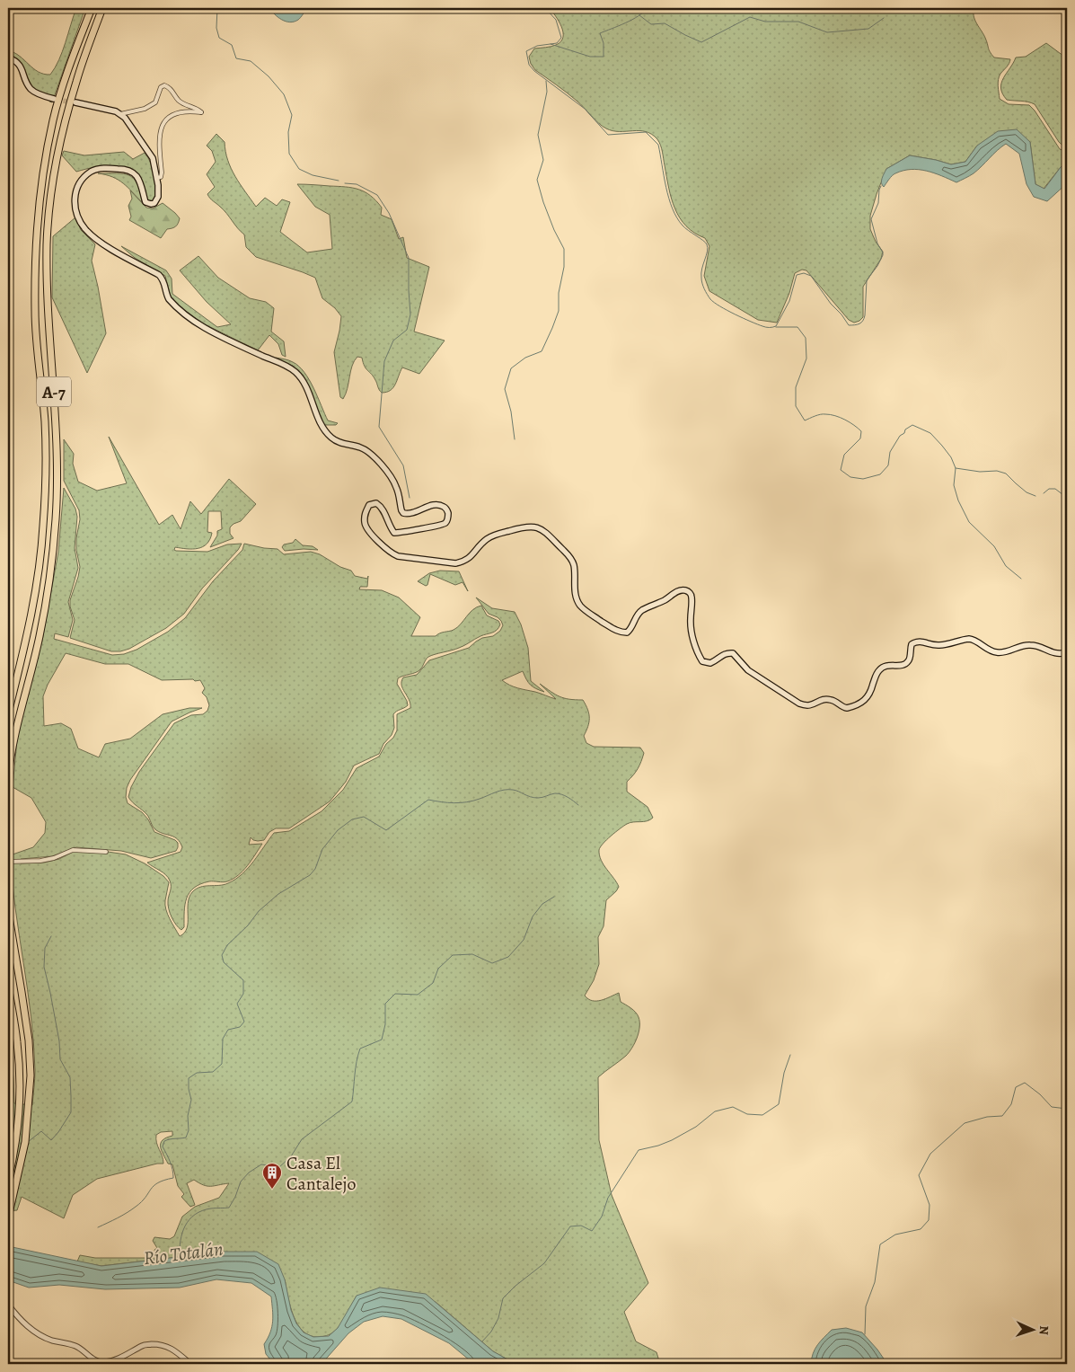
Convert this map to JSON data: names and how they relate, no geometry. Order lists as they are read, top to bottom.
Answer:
{
  "streets": {
    "highway": ["A-7"]
  },
  "water": ["Río Totalán"],
  "places": {
    "building": ["Casa El Cantalejo"]
  },
  "north": "right"
}
